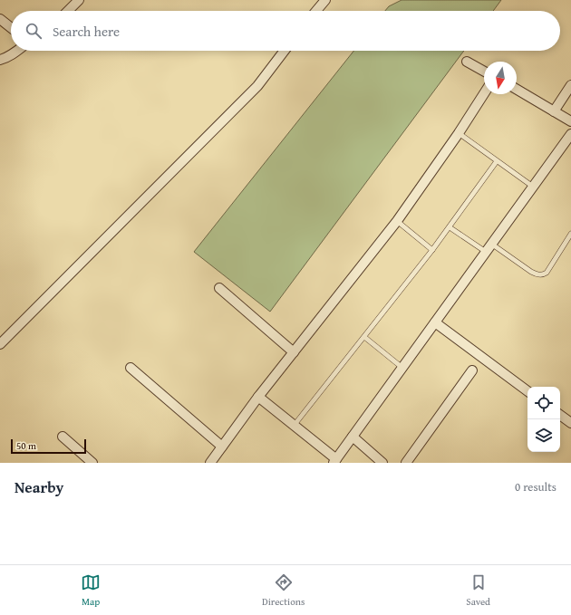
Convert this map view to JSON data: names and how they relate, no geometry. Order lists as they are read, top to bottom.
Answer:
{
  "scale_bar": "50 m",
  "north": "bottom",
  "page": {
    "search": "Search here",
    "scale": "50 m",
    "heading": ["Nearby", "0 results"],
    "nav": ["Map", "Directions", "Saved"]
  }
}
